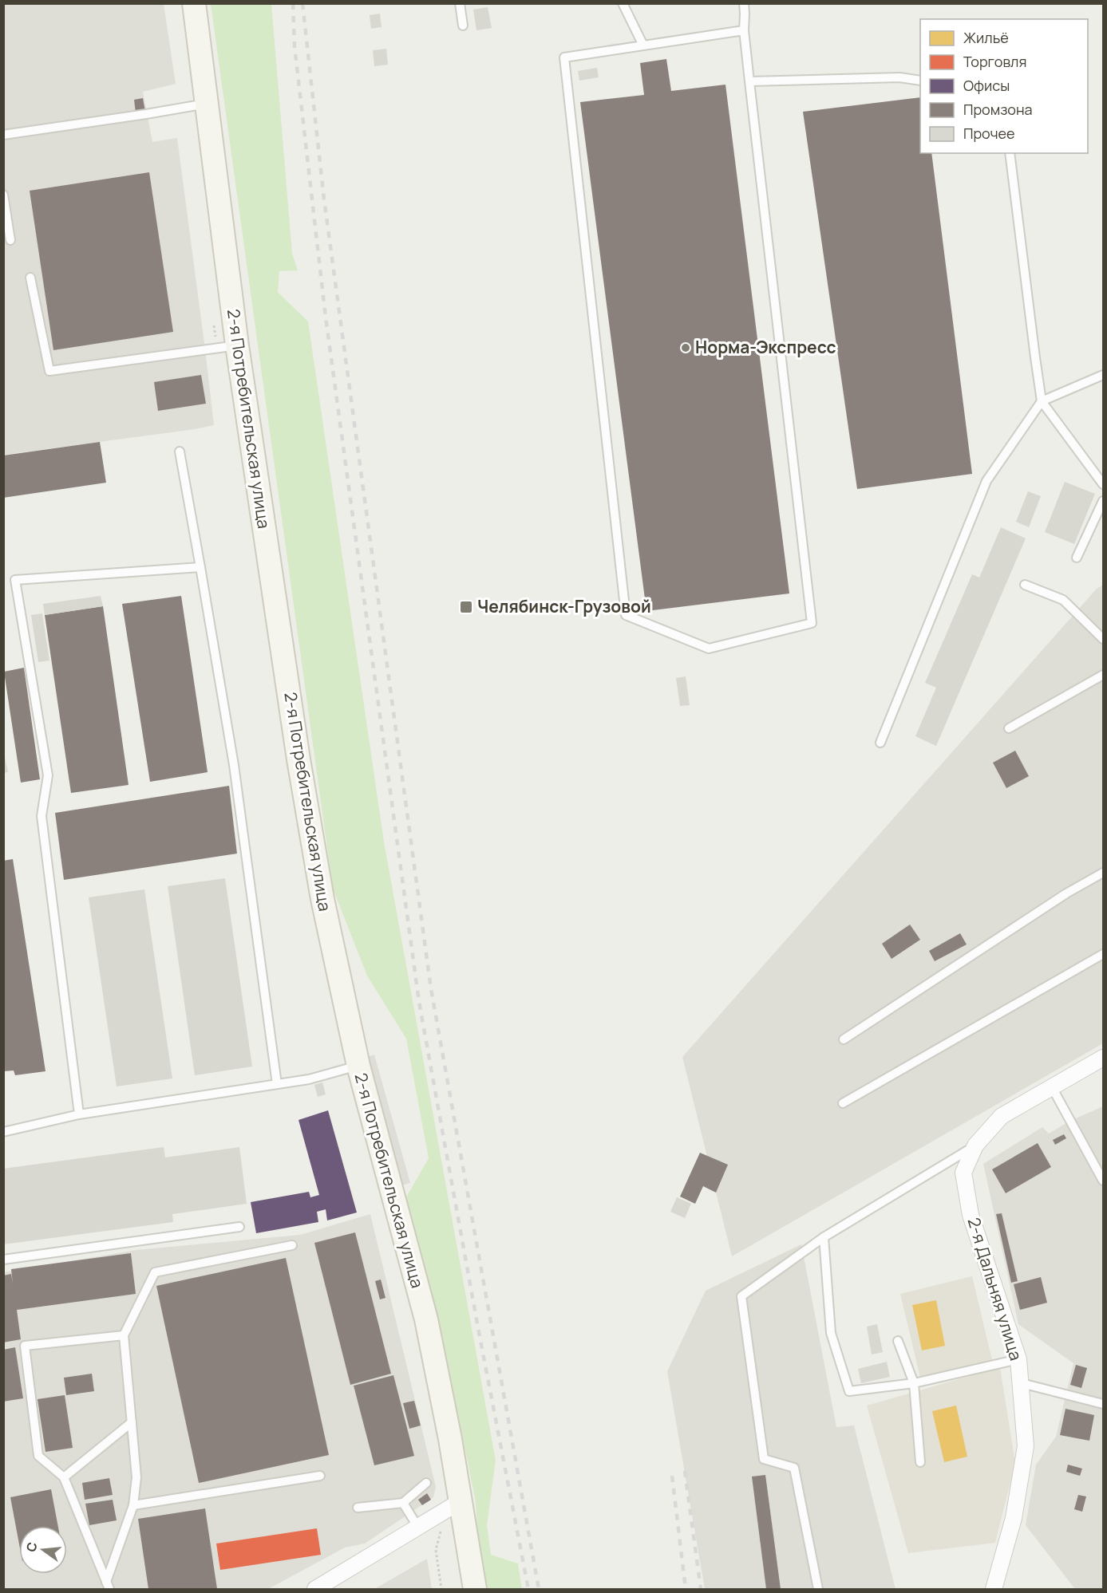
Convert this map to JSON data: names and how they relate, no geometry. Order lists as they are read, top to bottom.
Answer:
{
  "streets": {
    "street": ["2-я Потребительская улица", "2-я Дальняя улица"]
  },
  "places": {
    "other": ["Норма-Экспресс"],
    "transit": ["Челябинск-Грузовой"]
  },
  "legend": [
    "Жильё",
    "Торговля",
    "Офисы",
    "Промзона",
    "Прочее"
  ],
  "north": "left"
}
